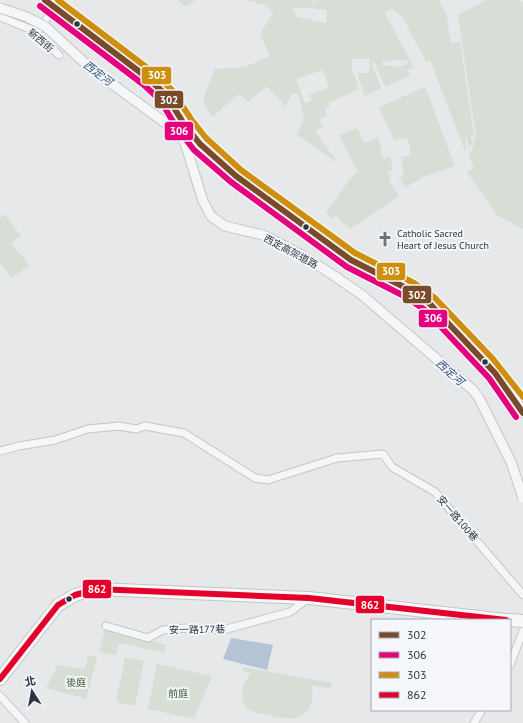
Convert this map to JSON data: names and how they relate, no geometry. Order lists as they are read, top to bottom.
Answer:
{
  "streets": {
    "street": [
      "新西街",
      "西定高架道路",
      "安一路100巷",
      "安一路177巷"
    ]
  },
  "water": ["西定河"],
  "parks": ["後庭", "前庭"],
  "places": {
    "church": ["Catholic Sacred Heart of Jesus Church"]
  },
  "lines": [
    "transit line 302",
    "transit line 303",
    "transit line 306",
    "transit line 862"
  ],
  "legend": [
    "302",
    "306",
    "303",
    "862"
  ],
  "north": "top"
}
